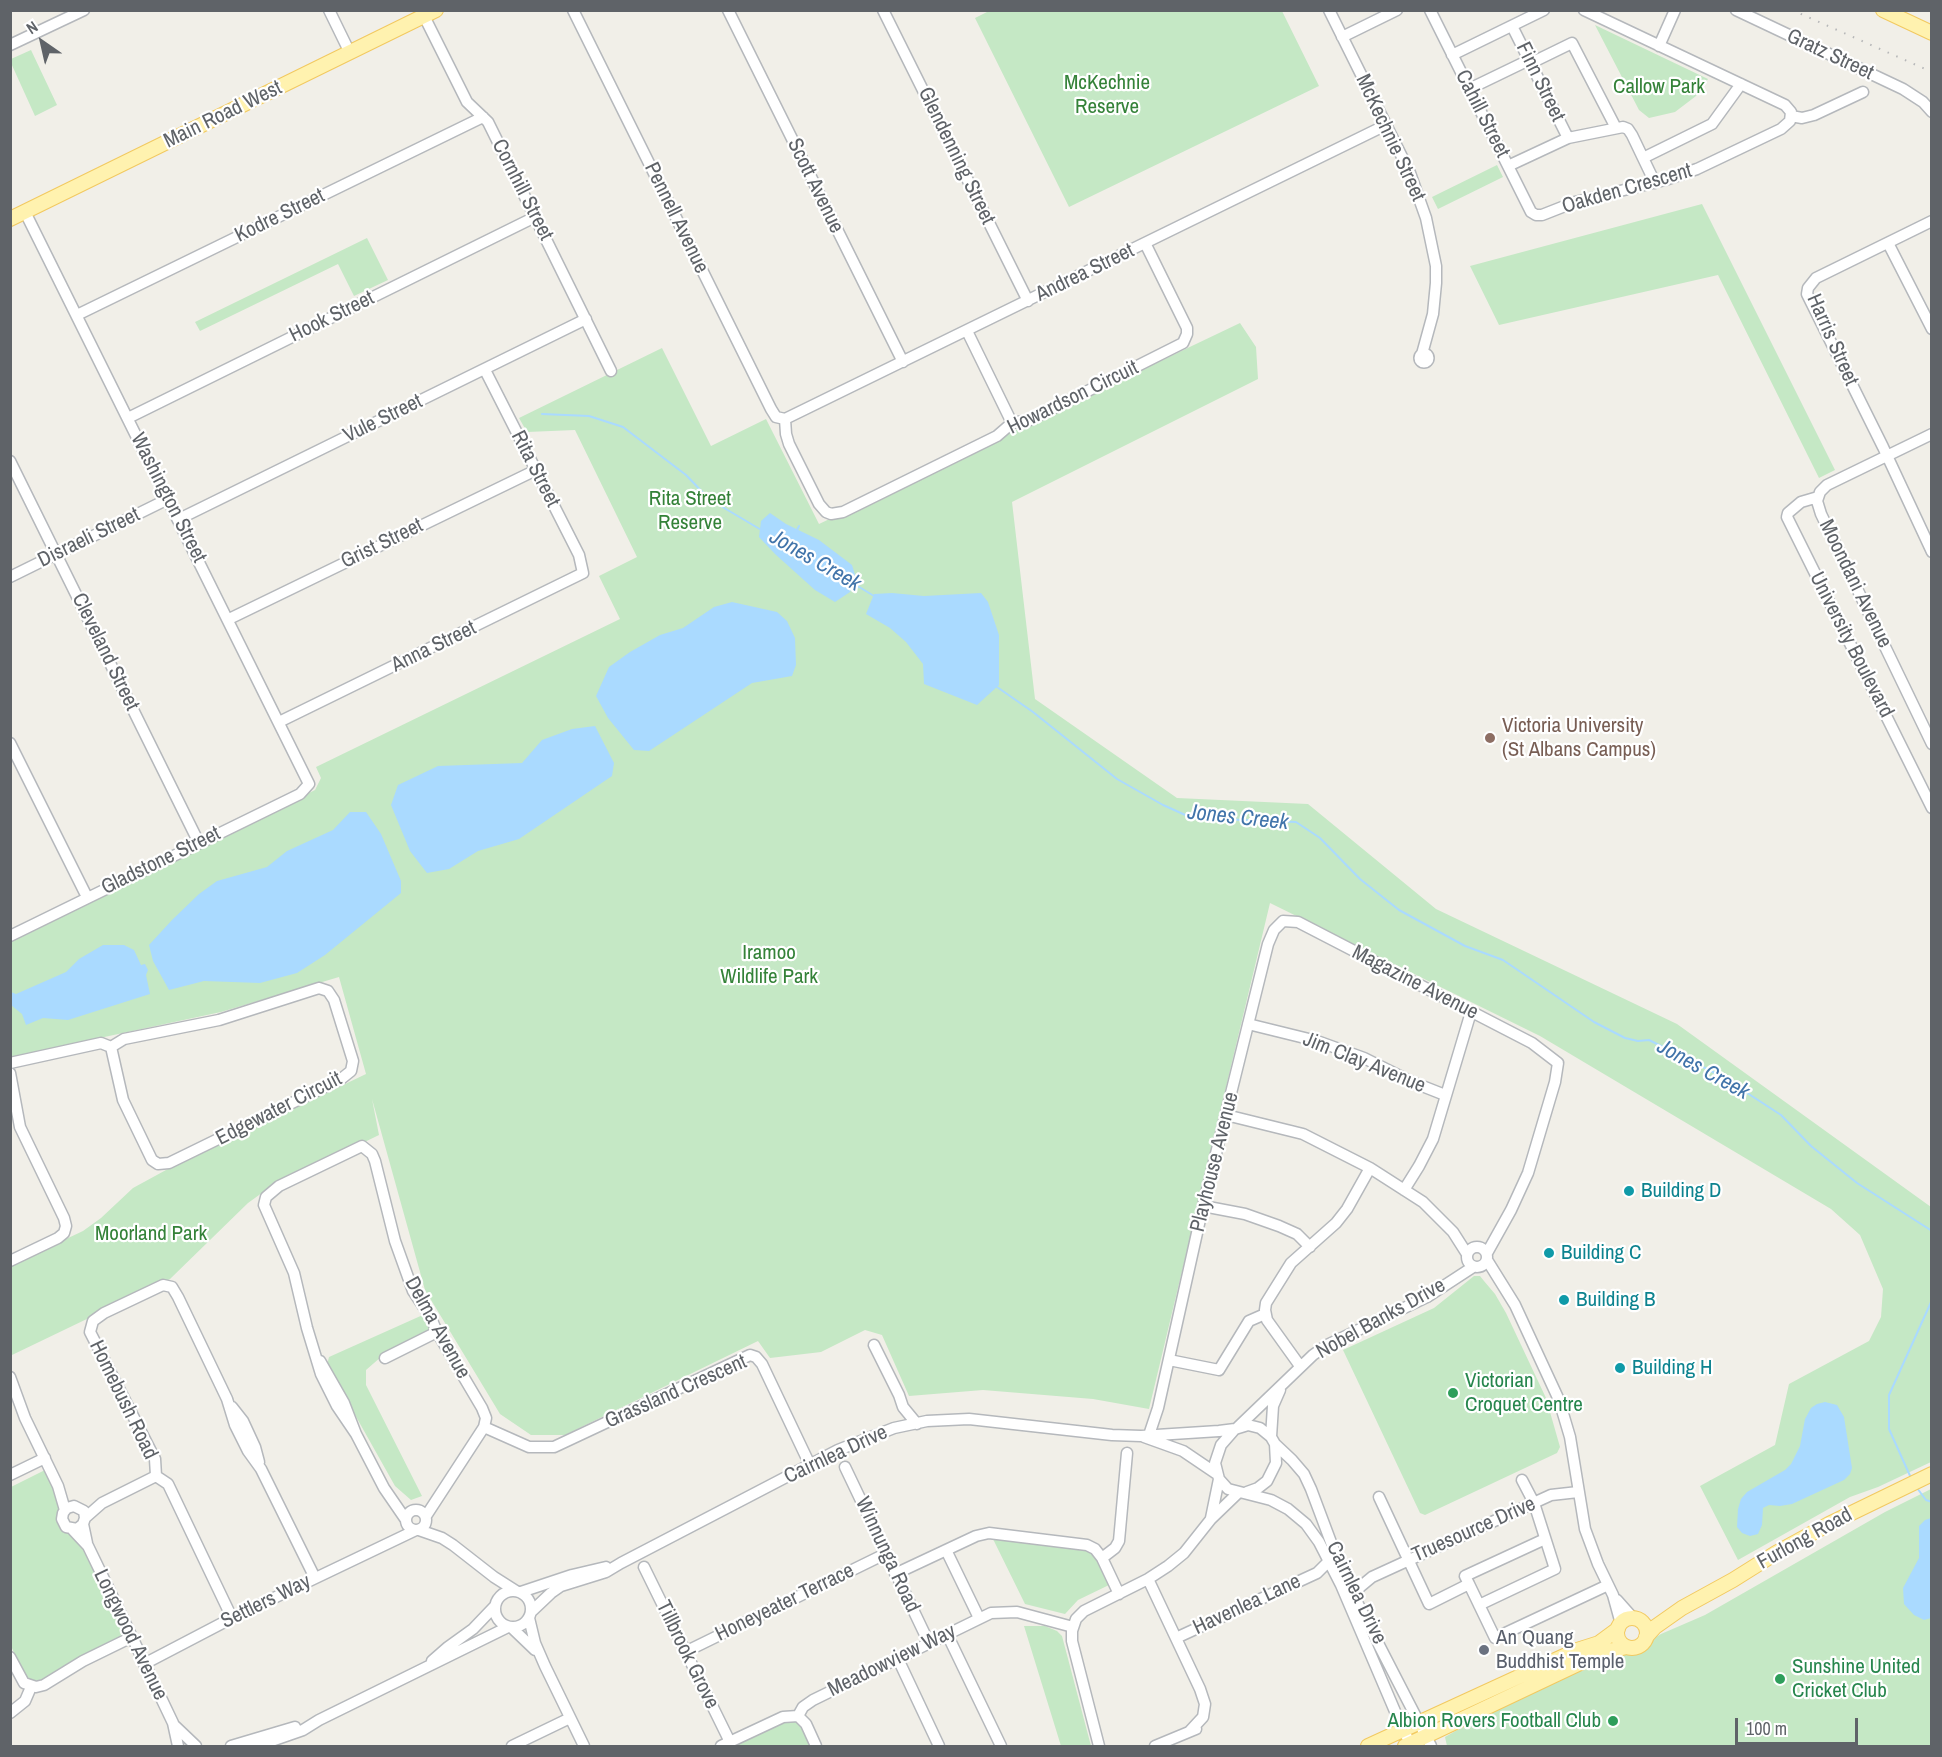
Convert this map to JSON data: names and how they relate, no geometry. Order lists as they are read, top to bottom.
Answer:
{
  "streets": {
    "main road": ["Main Road West", "Furlong Road"],
    "street": [
      "Gratz Street",
      "Finn Street",
      "Cahill Street",
      "McKechnie Street",
      "Glendenning Street",
      "Scott Avenue",
      "Oakden Crescent",
      "Cornhill Street",
      "Kodre Street",
      "Pennell Avenue",
      "Andrea Street",
      "Hook Street",
      "Harris Street",
      "Howardson Circuit",
      "Vule Street",
      "Rita Street",
      "Washington Street",
      "Disraeli Street",
      "Grist Street",
      "Moondani Avenue",
      "University Boulevard",
      "Anna Street",
      "Cleveland Street",
      "Gladstone Street",
      "Magazine Avenue",
      "Jim Clay Avenue",
      "Edgewater Circuit",
      "Playhouse Avenue",
      "Nobel Banks Drive",
      "Delma Avenue",
      "Grassland Crescent",
      "Homebush Road",
      "Cairnlea Drive",
      "Truesource Drive",
      "Winnunga Road",
      "Settlers Way",
      "Honeyeater Terrace",
      "Havenlea Lane",
      "Longwood Avenue",
      "Tillbrook Grove",
      "Meadowview Way"
    ]
  },
  "crossings": [
    ["Cahill Street", "Oakden Crescent"],
    ["Main Road West", "Cornhill Street"],
    ["Main Road West", "Washington Street"],
    ["McKechnie Street", "Andrea Street"],
    ["Glendenning Street", "Andrea Street"],
    ["Scott Avenue", "Andrea Street"],
    ["Cornhill Street", "Kodre Street"],
    ["Cornhill Street", "Hook Street"],
    ["Cornhill Street", "Vule Street"],
    ["Kodre Street", "Washington Street"],
    ["Pennell Avenue", "Andrea Street"],
    ["Pennell Avenue", "Howardson Circuit"],
    ["Andrea Street", "Howardson Circuit"],
    ["Hook Street", "Washington Street"],
    ["Harris Street", "Moondani Avenue"],
    ["Vule Street", "Rita Street"],
    ["Vule Street", "Washington Street"],
    ["Rita Street", "Grist Street"],
    ["Rita Street", "Anna Street"],
    ["Washington Street", "Disraeli Street"],
    ["Washington Street", "Grist Street"],
    ["Washington Street", "Anna Street"],
    ["Washington Street", "Gladstone Street"],
    ["Disraeli Street", "Cleveland Street"],
    ["Moondani Avenue", "University Boulevard"],
    ["Cleveland Street", "Gladstone Street"],
    ["Magazine Avenue", "Playhouse Avenue"],
    ["Magazine Avenue", "Nobel Banks Drive"],
    ["Jim Clay Avenue", "Playhouse Avenue"],
    ["Playhouse Avenue", "Cairnlea Drive"],
    ["Nobel Banks Drive", "Cairnlea Drive"],
    ["Delma Avenue", "Grassland Crescent"],
    ["Grassland Crescent", "Cairnlea Drive"],
    ["Homebush Road", "Settlers Way"],
    ["Cairnlea Drive", "Furlong Road"],
    ["Cairnlea Drive", "Havenlea Lane"],
    ["Winnunga Road", "Honeyeater Terrace"],
    ["Winnunga Road", "Meadowview Way"],
    ["Settlers Way", "Longwood Avenue"],
    ["Honeyeater Terrace", "Tillbrook Grove"],
    ["Tillbrook Grove", "Meadowview Way"]
  ],
  "water": ["Jones Creek"],
  "parks": [
    "McKechnie Reserve",
    "Callow Park",
    "Rita Street Reserve",
    "Iramoo Wildlife Park",
    "Moorland Park"
  ],
  "places": [
    "Victoria University (St Albans Campus)",
    "Building D",
    "Building C",
    "Building B",
    "Building H",
    "Victorian Croquet Centre",
    "An Quang Buddhist Temple",
    "Sunshine United Cricket Club",
    "Albion Rovers Football Club"
  ],
  "scale_bar": "100 m",
  "north": "top left"
}
